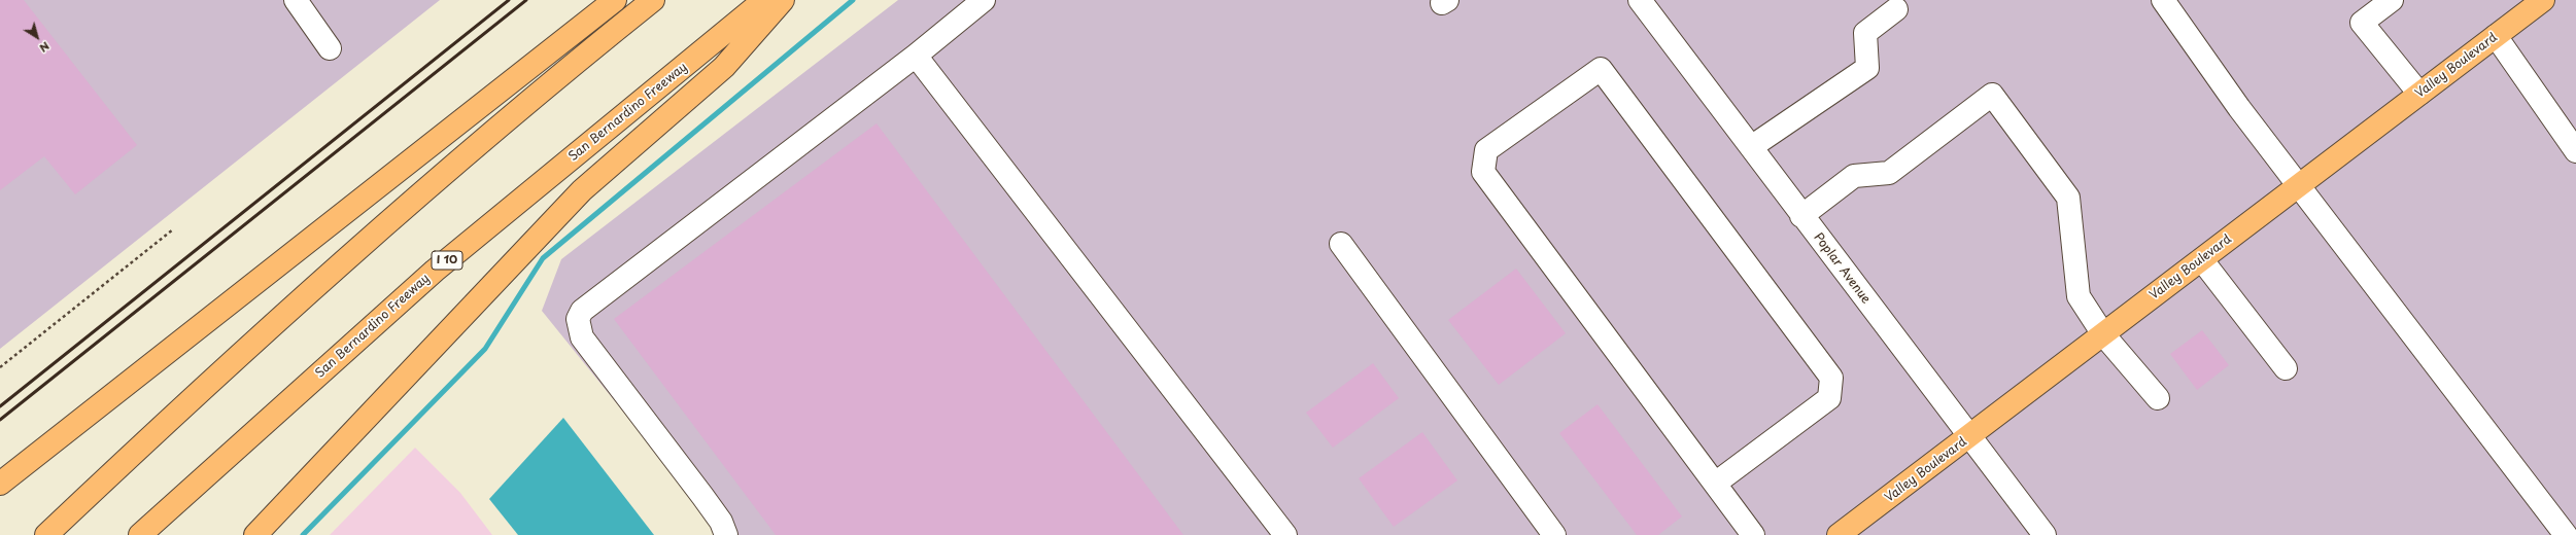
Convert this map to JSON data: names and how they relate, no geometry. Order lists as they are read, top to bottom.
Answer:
{
  "streets": {
    "main road": ["Valley Boulevard", "San Bernardino Freeway", "I 10"],
    "street": ["Poplar Avenue"]
  },
  "crossings": [
    ["Valley Boulevard", "Poplar Avenue"]
  ],
  "north": "bottom right"
}
